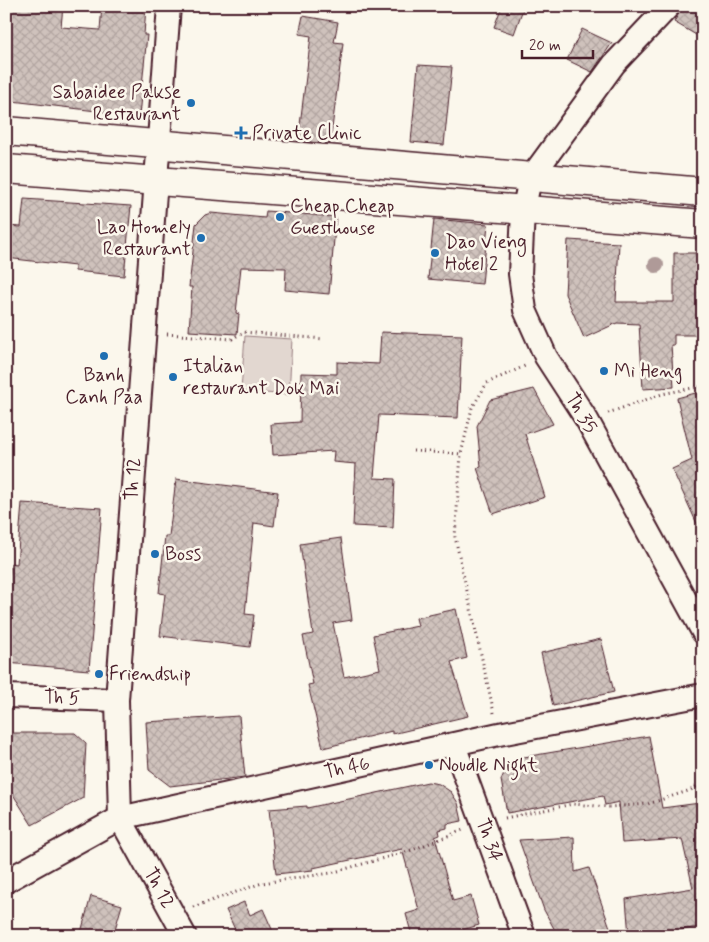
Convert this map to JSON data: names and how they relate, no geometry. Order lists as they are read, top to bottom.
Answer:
{
  "streets": {
    "street": [
      "Th 35",
      "Th 12",
      "Th 5",
      "Th 46",
      "Th 34"
    ]
  },
  "crossings": [
    ["Th 12", "Th 5"],
    ["Th 12", "Th 46"],
    ["Th 46", "Th 34"]
  ],
  "places": {
    "other": [
      "Sabaidee Pakse Restaurant",
      "Cheap Cheap Guesthouse",
      "Lao Homely Restaurant",
      "Dao Vieng Hotel 2",
      "Banh Canh Paa",
      "Mi Heng",
      "Italian restaurant Dok Mai",
      "Boss",
      "Friendship",
      "Noudle Night"
    ],
    "health": ["Private Clinic"]
  },
  "scale_bar": "20 m"
}
